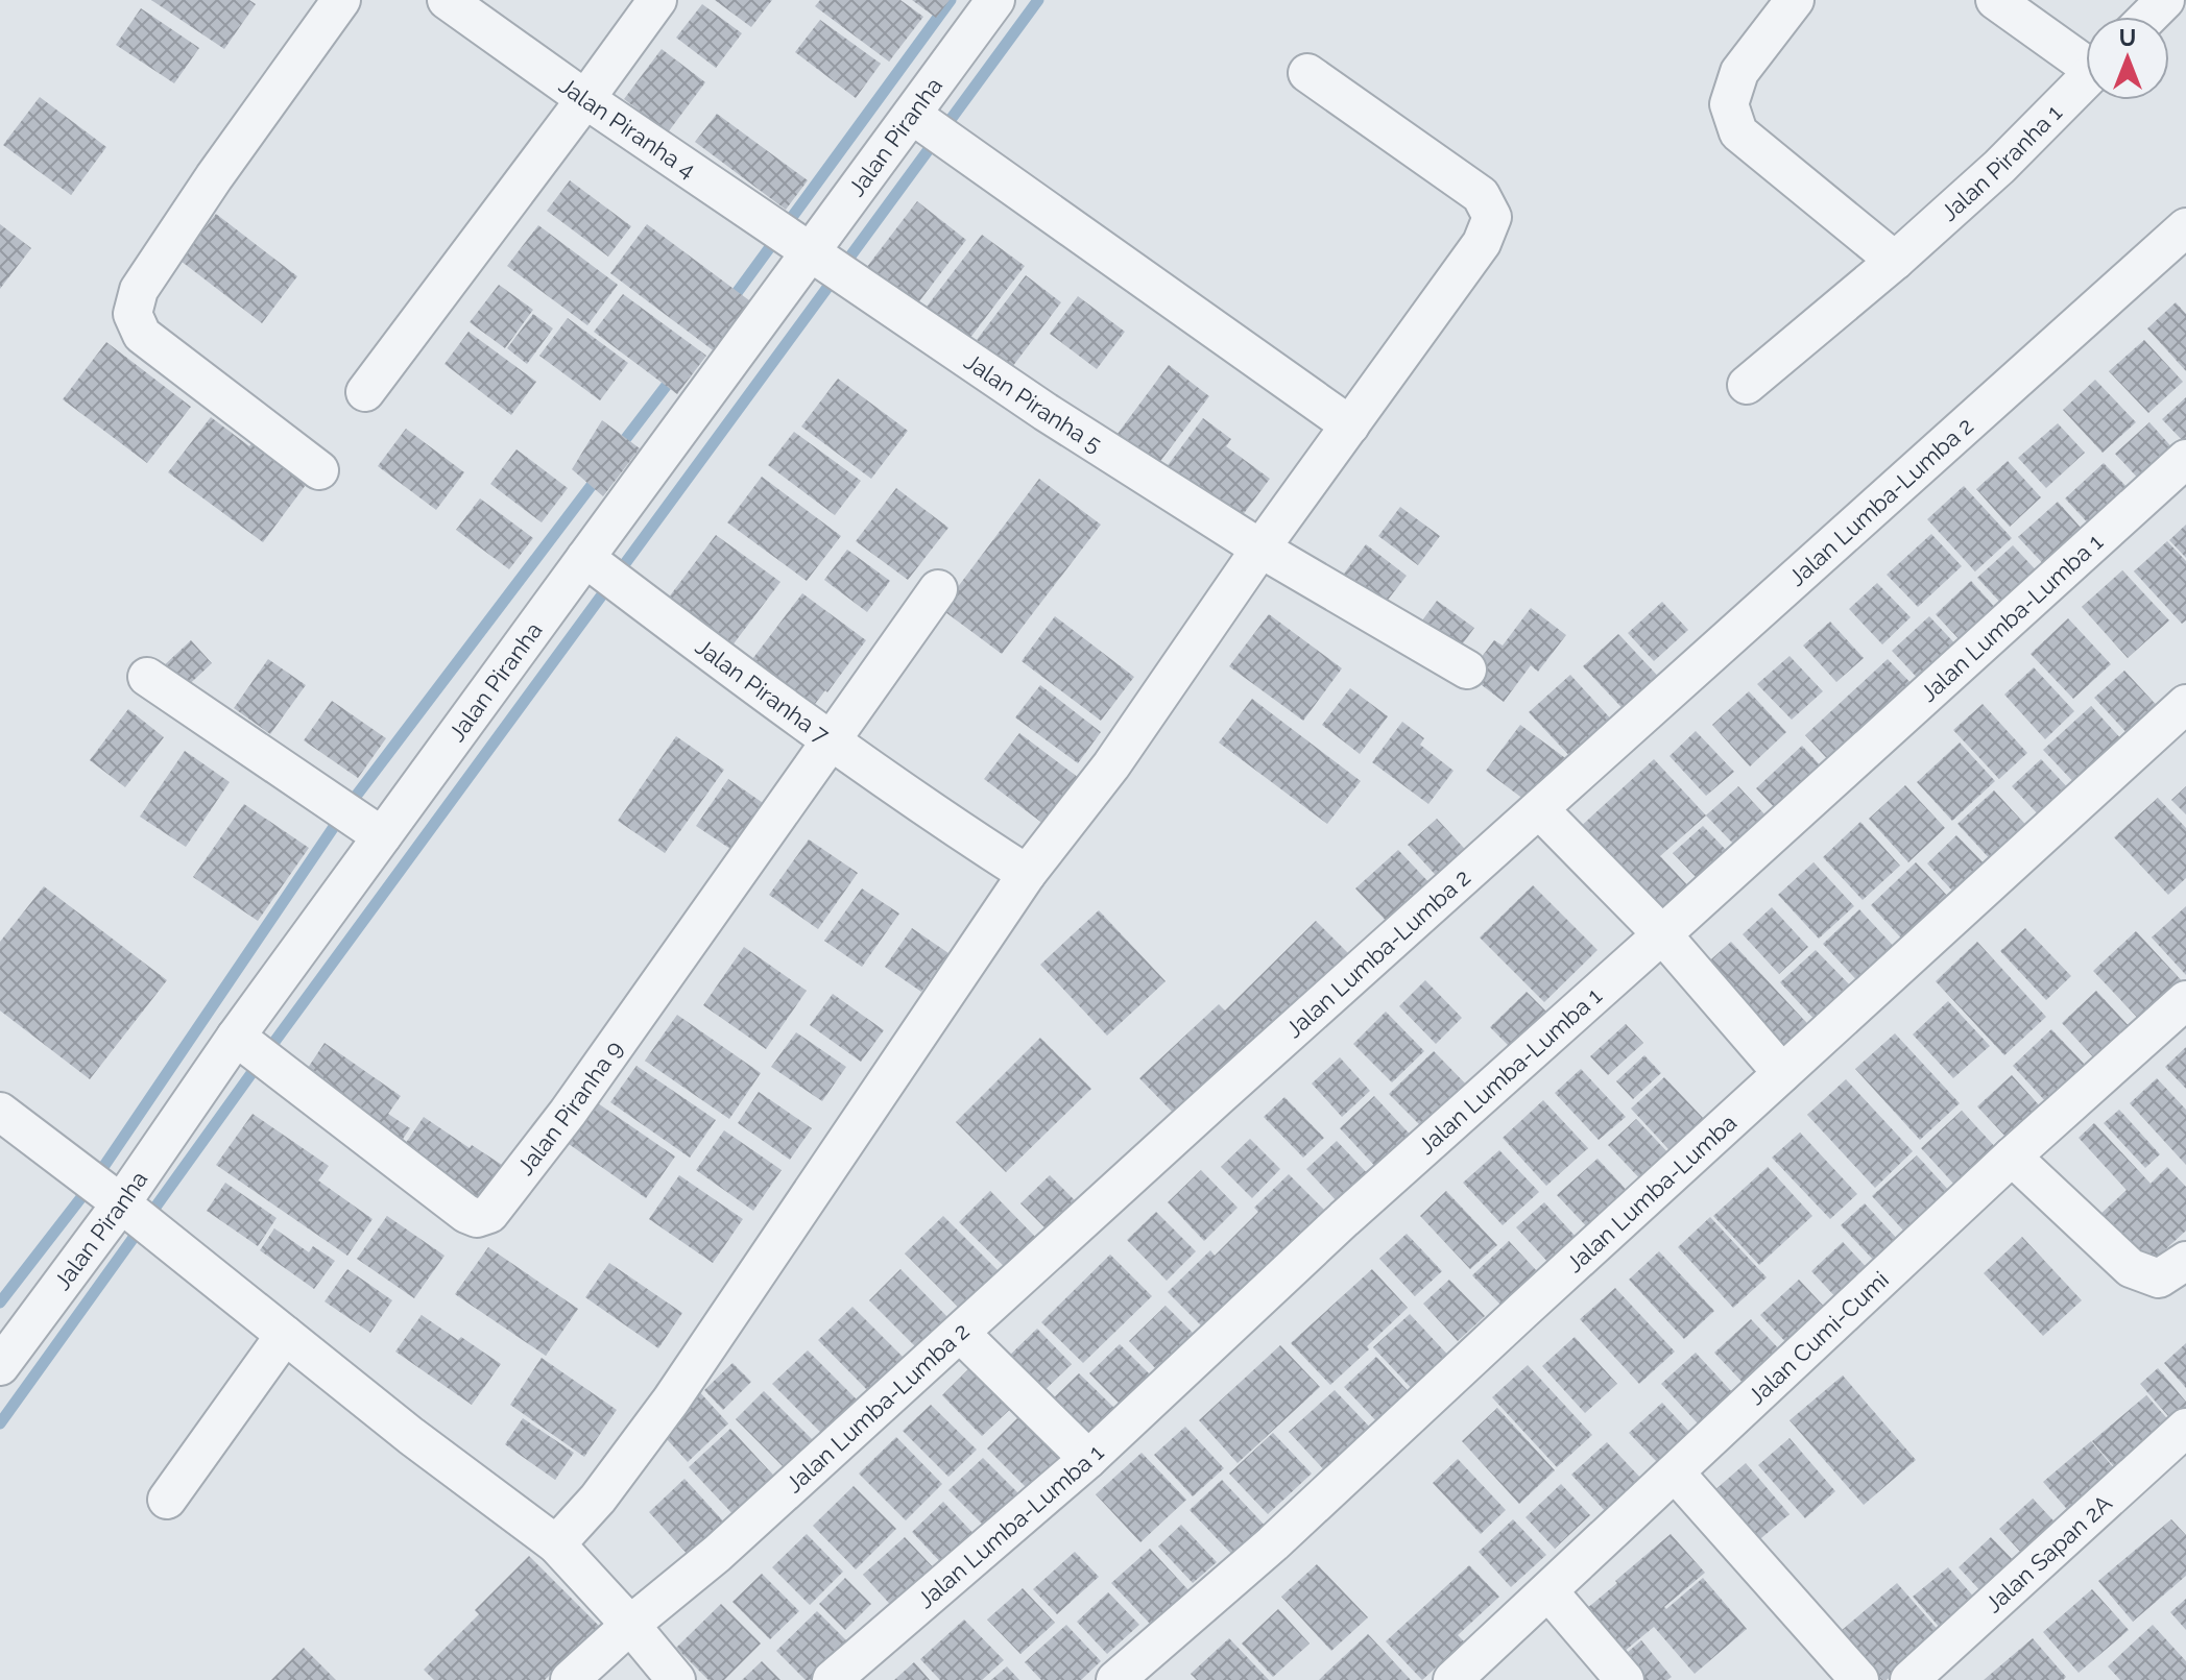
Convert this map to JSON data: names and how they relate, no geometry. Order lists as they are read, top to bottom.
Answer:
{
  "streets": {
    "street": [
      "Jalan Piranha 4",
      "Jalan Piranha",
      "Jalan Piranha 1",
      "Jalan Piranha 5",
      "Jalan Lumba-Lumba 2",
      "Jalan Lumba-Lumba 1",
      "Jalan Piranha 7",
      "Jalan Piranha 9",
      "Jalan Lumba-Lumba",
      "Jalan Cumi-Cumi",
      "Jalan Sapan 2A"
    ]
  },
  "crossings": [
    ["Jalan Piranha 4", "Jalan Piranha"],
    ["Jalan Piranha 4", "Jalan Piranha 5"],
    ["Jalan Piranha", "Jalan Piranha 5"],
    ["Jalan Piranha", "Jalan Piranha 7"],
    ["Jalan Piranha", "Jalan Piranha 9"],
    ["Jalan Piranha 7", "Jalan Piranha 9"]
  ],
  "north": "top"
}
